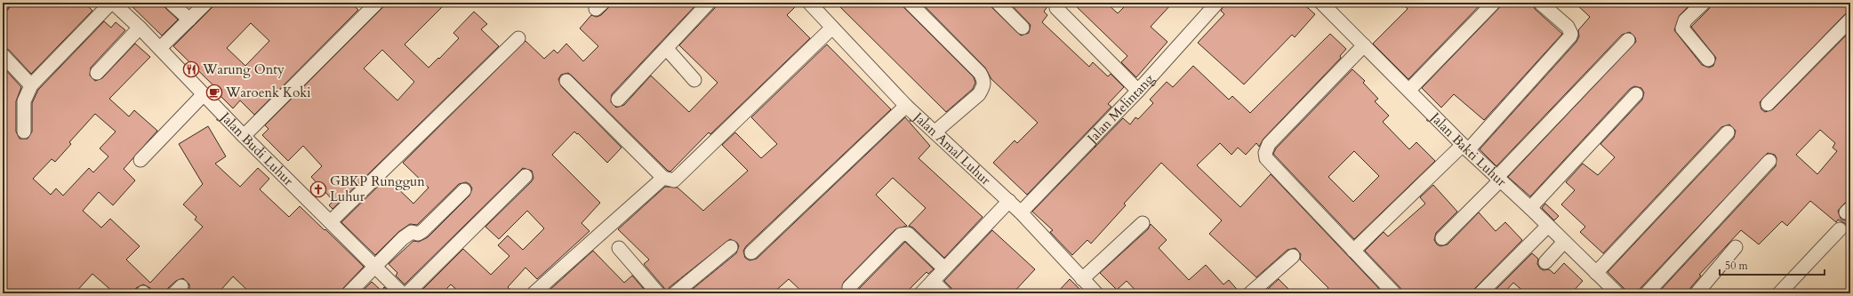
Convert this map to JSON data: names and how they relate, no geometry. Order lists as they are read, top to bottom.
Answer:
{
  "streets": {
    "street": [
      "Jalan Melintang",
      "Jalan Budi Luhur",
      "Jalan Amal Luhur",
      "Jalan Bakti Luhur"
    ]
  },
  "crossings": [
    ["Jalan Melintang", "Jalan Amal Luhur"]
  ],
  "places": {
    "restaurant": ["Warung Onty"],
    "cafe": ["Waroenk Koki"],
    "church": ["GBKP Runggun Luhur"]
  },
  "scale_bar": "50 m"
}
